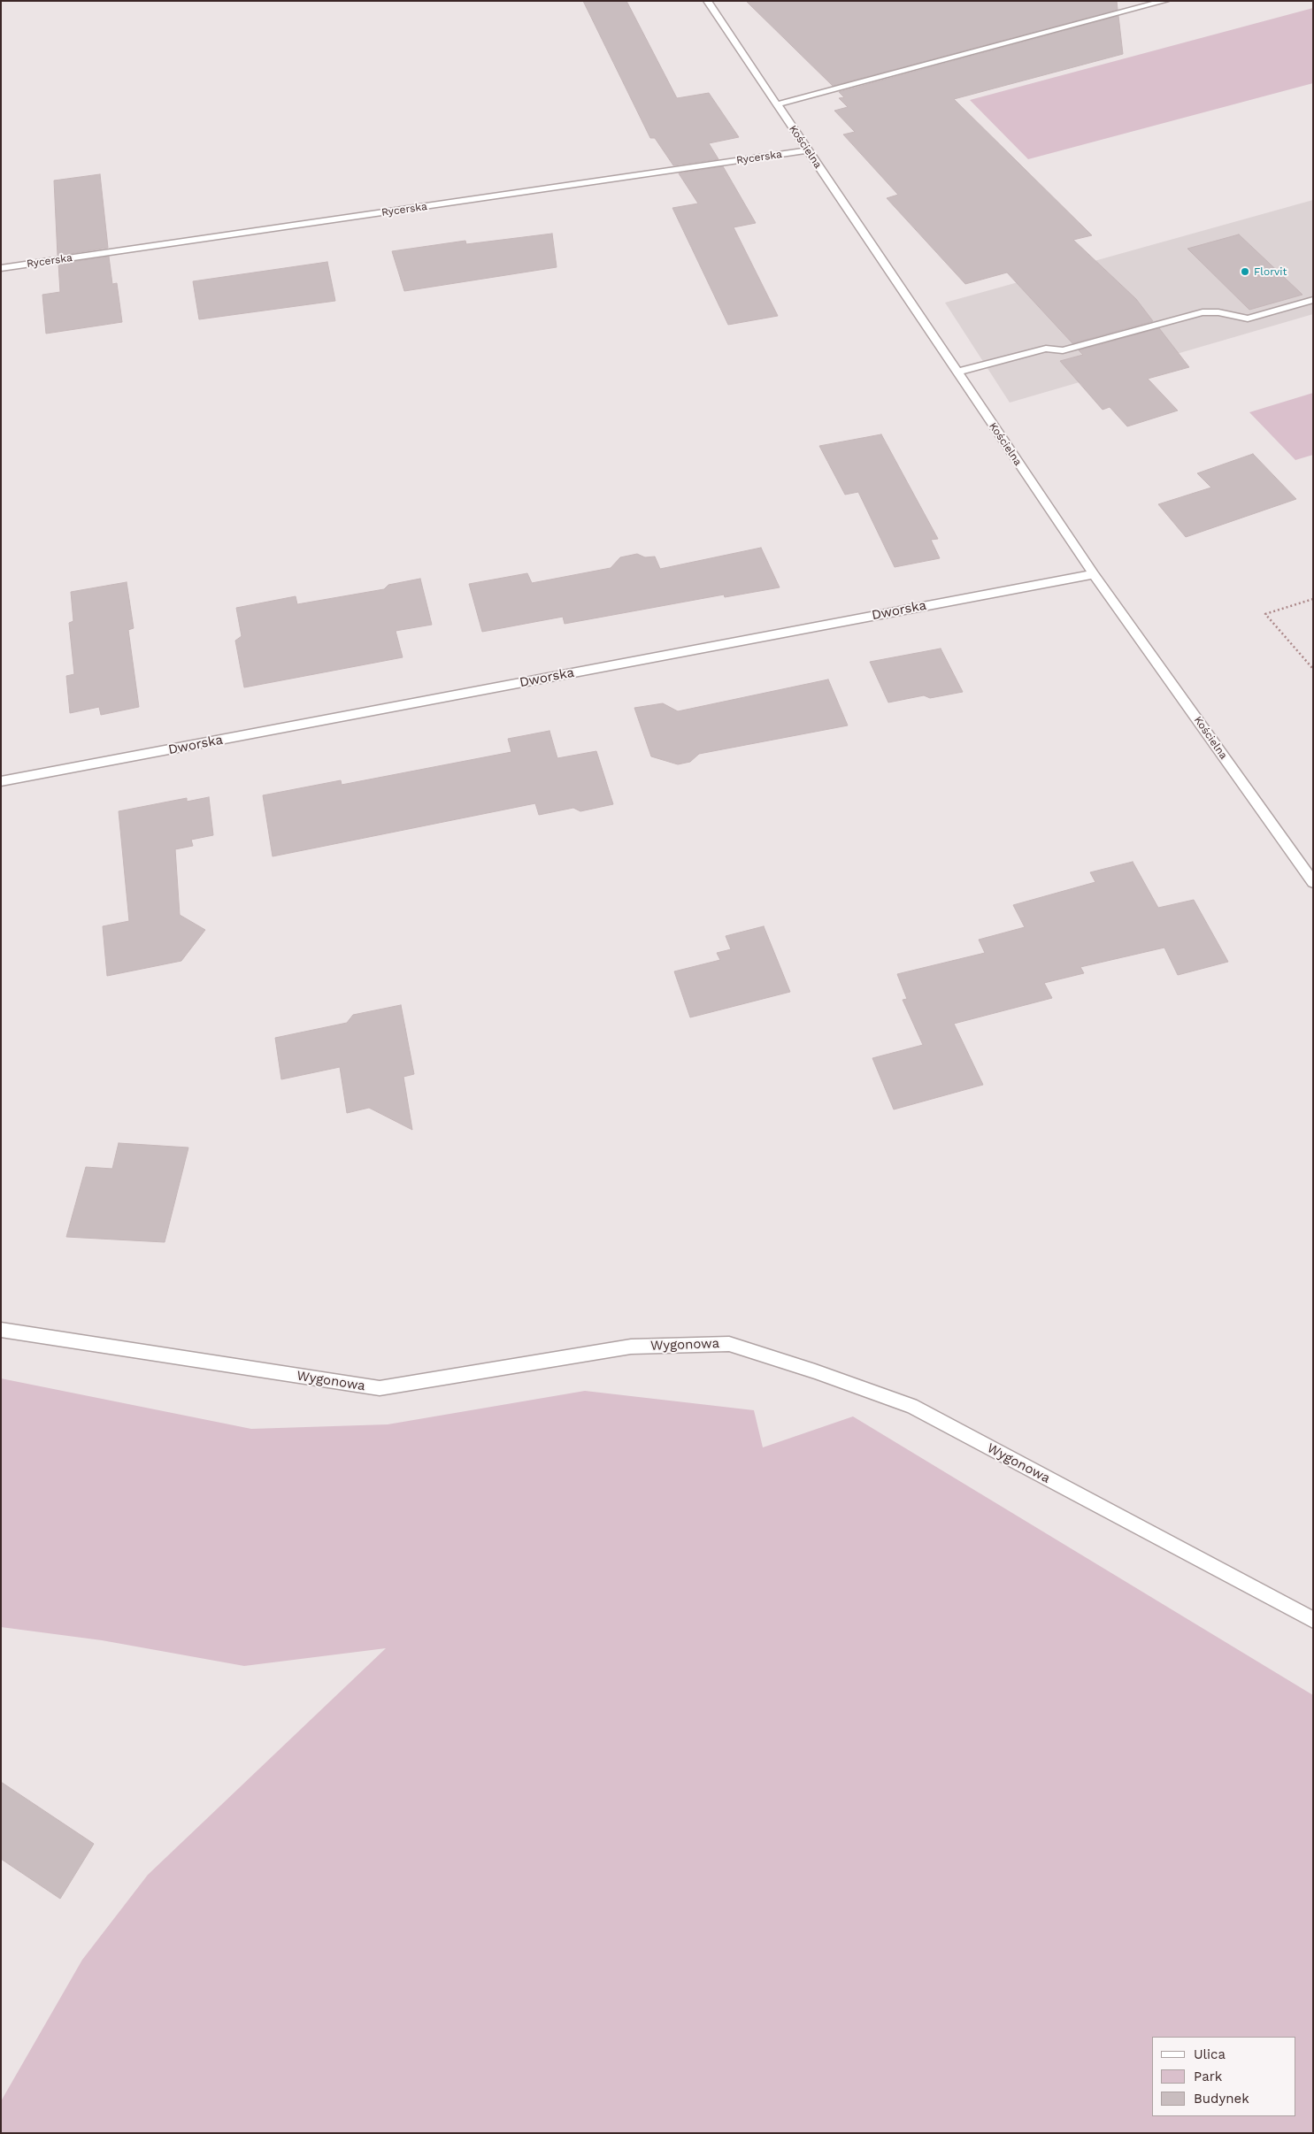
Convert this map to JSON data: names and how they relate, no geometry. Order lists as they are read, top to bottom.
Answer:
{
  "streets": {
    "street": [
      "Kościelna",
      "Rycerska",
      "Dworska",
      "Wygonowa"
    ]
  },
  "crossings": [
    ["Kościelna", "Rycerska"],
    ["Kościelna", "Dworska"]
  ],
  "places": ["Florvit"],
  "legend": ["Ulica", "Park", "Budynek"]
}
